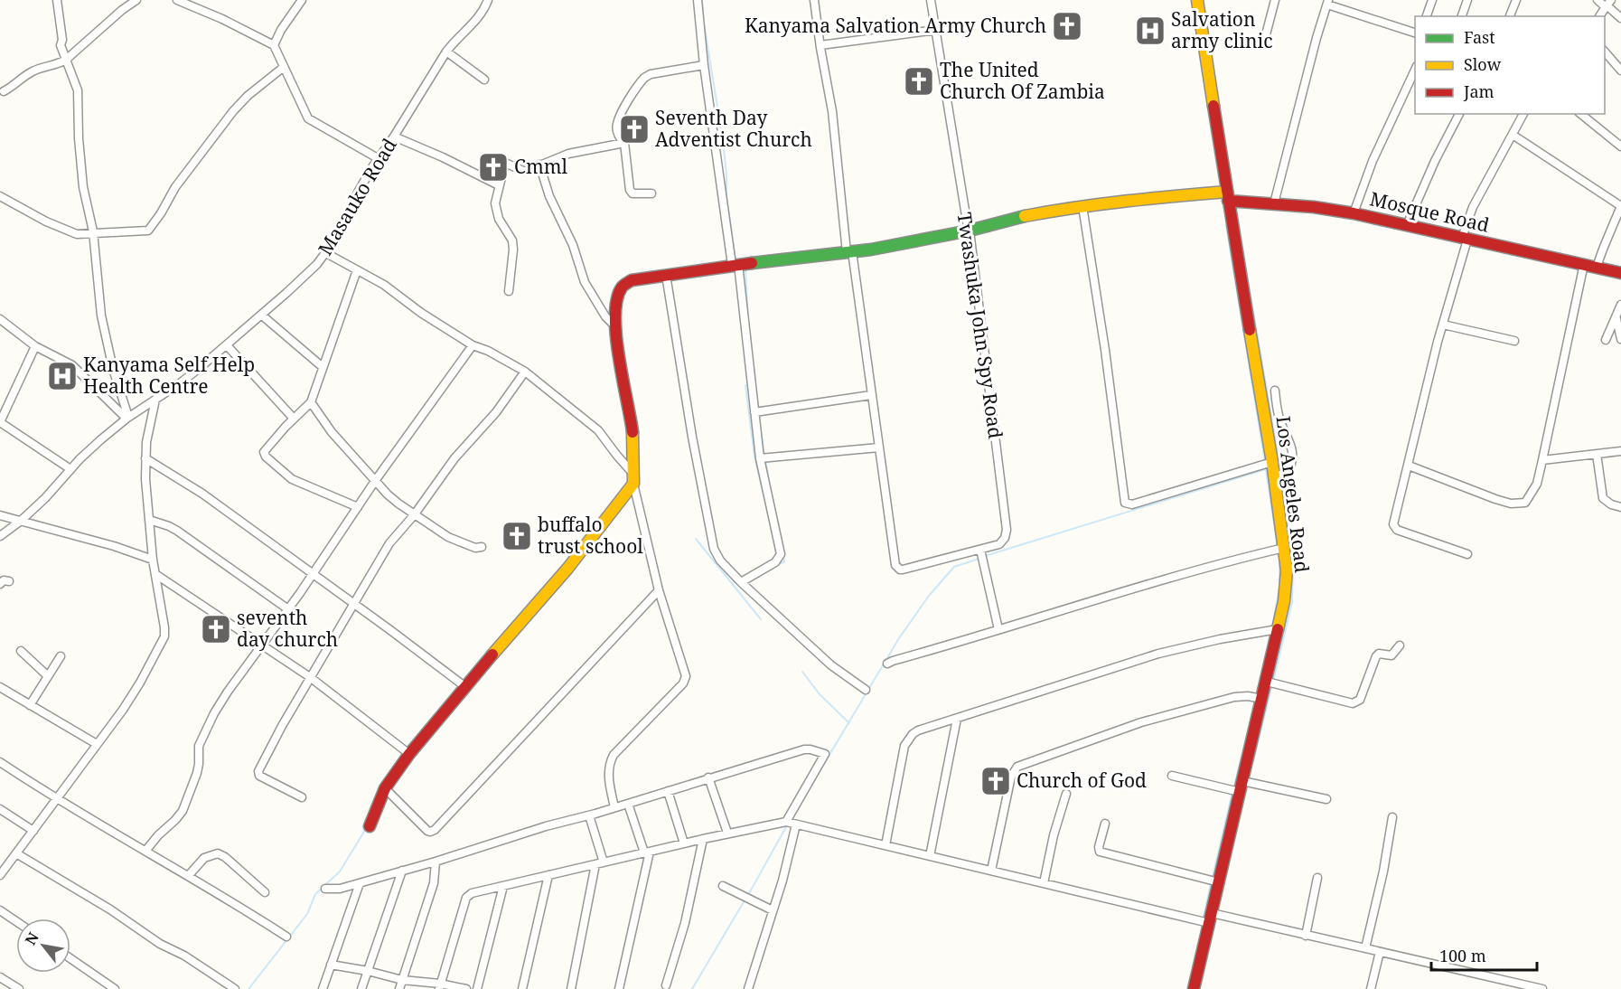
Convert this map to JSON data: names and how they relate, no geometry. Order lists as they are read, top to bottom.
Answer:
{
  "streets": {
    "street": [
      "Masauko Road",
      "Mosque Road",
      "Twashuka John Spy Road",
      "Los Angeles Road"
    ]
  },
  "crossings": [
    ["Mosque Road", "Twashuka John Spy Road"],
    ["Mosque Road", "Los Angeles Road"]
  ],
  "places": {
    "church": [
      "Kanyama Salvation Army Church",
      "The United Church Of Zambia",
      "Seventh Day Adventist Church",
      "Cmml",
      "buffalo trust school",
      "seventh day church",
      "Church of God"
    ],
    "hospital": ["Salvation army clinic", "Kanyama Self Help Health Centre"]
  },
  "legend": ["Fast", "Slow", "Jam"],
  "scale_bar": "100 m",
  "north": "top left"
}
